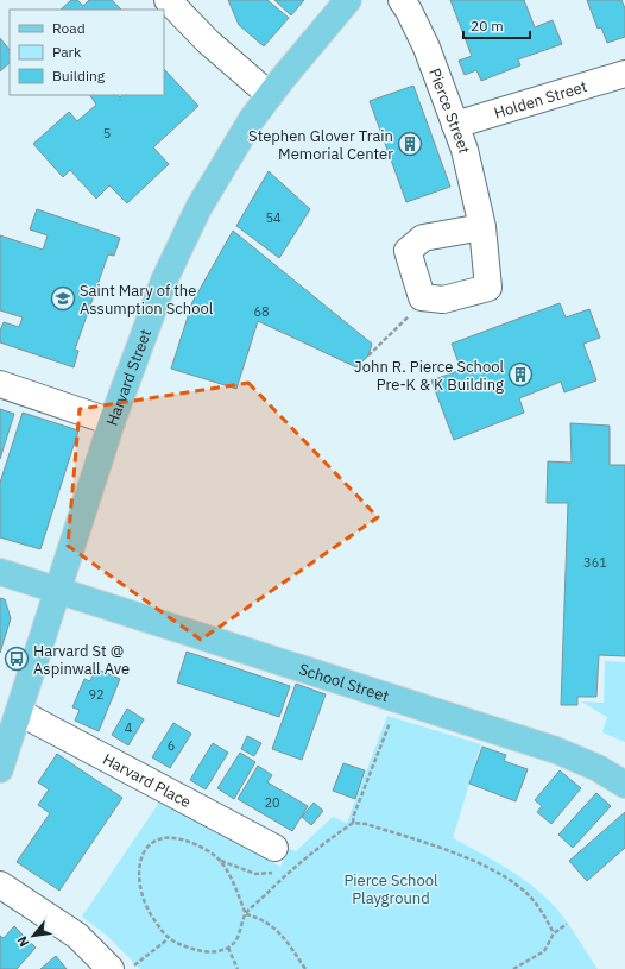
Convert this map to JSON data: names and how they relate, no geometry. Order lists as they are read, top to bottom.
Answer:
{
  "streets": {
    "main road": ["Harvard Street", "School Street"],
    "street": ["Holden Street", "Pierce Street", "Harvard Place"]
  },
  "crossings": [
    ["Holden Street", "Pierce Street"],
    ["Harvard Street", "School Street"],
    ["Harvard Street", "Harvard Place"]
  ],
  "parks": ["Pierce School Playground"],
  "places": {
    "building": ["Stephen Glover Train Memorial Center", "John R. Pierce School Pre-K & K Building"],
    "school or university": ["Saint Mary of the Assumption School"],
    "bus stop": ["Harvard St @ Aspinwall Ave"]
  },
  "house_numbers": [
    "5",
    "54",
    "68",
    "361",
    "92",
    "4",
    "6",
    "20"
  ],
  "legend": ["Road", "Park", "Building"],
  "scale_bar": "20 m",
  "north": "bottom left"
}
